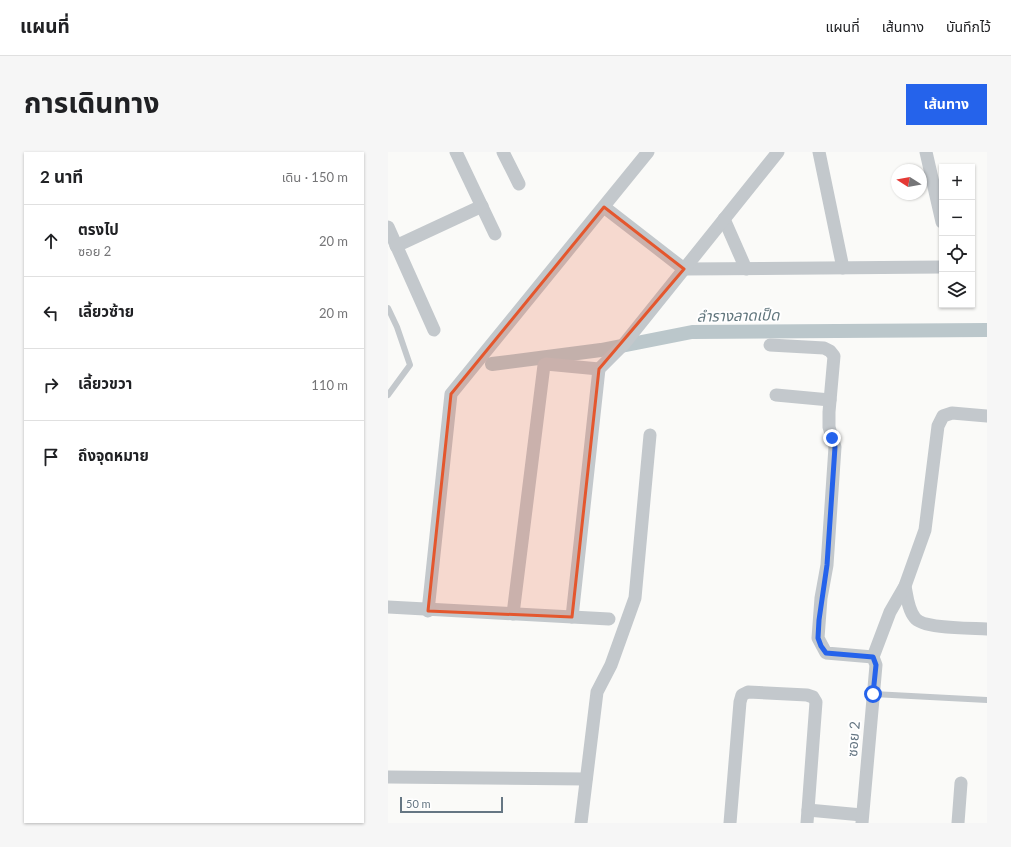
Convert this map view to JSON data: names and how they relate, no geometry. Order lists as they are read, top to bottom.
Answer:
{
  "streets": {
    "street": ["ซอย 2"]
  },
  "water": ["ลำรางลาดเป็ด"],
  "scale_bar": "50 m",
  "north": "left",
  "page": {
    "header": "แผนที่",
    "nav": ["แผนที่", "เส้นทาง", "บันทึกไว้"],
    "title": "การเดินทาง",
    "buttons": "เส้นทาง",
    "heading": ["2 นาที", "เดิน · 150 m"],
    "map_buttons": ["+", "−"],
    "list": [
      ["ตรงไป", "ซอย 2", "20 m"],
      ["เลี้ยวซ้าย", "20 m"],
      ["เลี้ยวขวา", "110 m"],
      "ถึงจุดหมาย"
    ],
    "scale": "50 m"
  }
}
